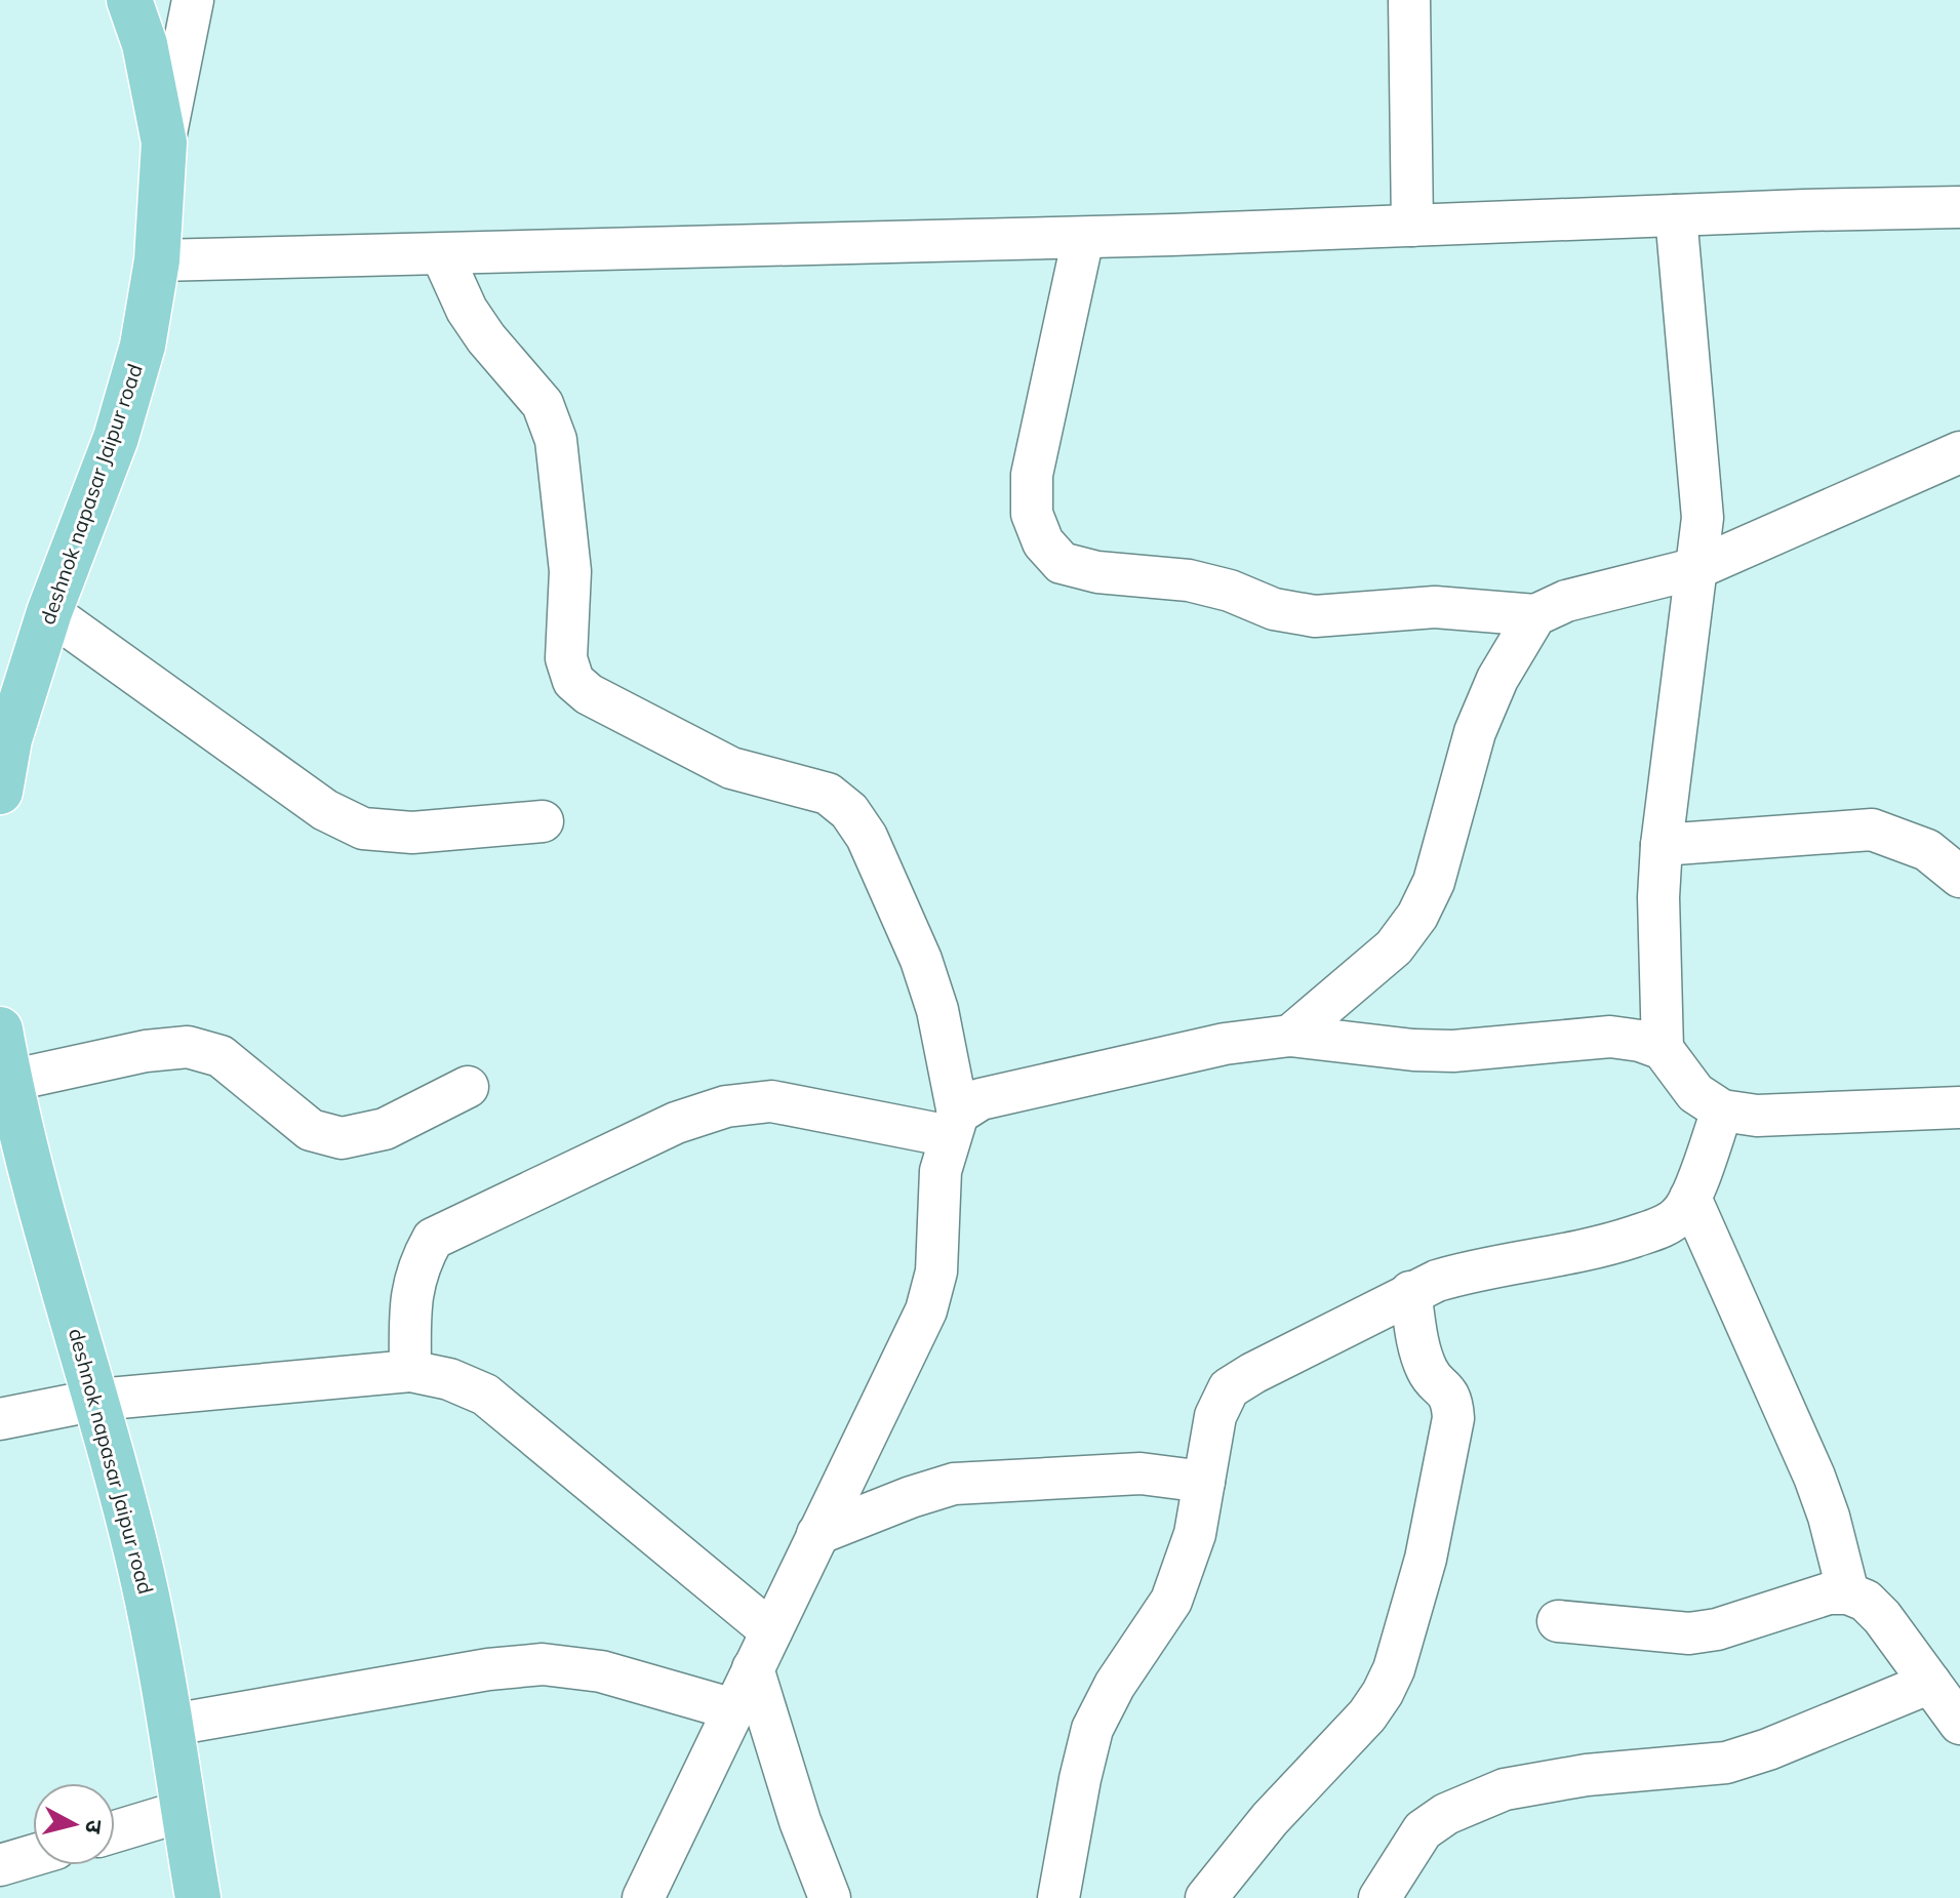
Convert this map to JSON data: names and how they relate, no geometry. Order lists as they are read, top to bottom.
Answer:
{
  "streets": {
    "main road": ["deshnok napasar Jaipur road"]
  },
  "north": "right"
}
